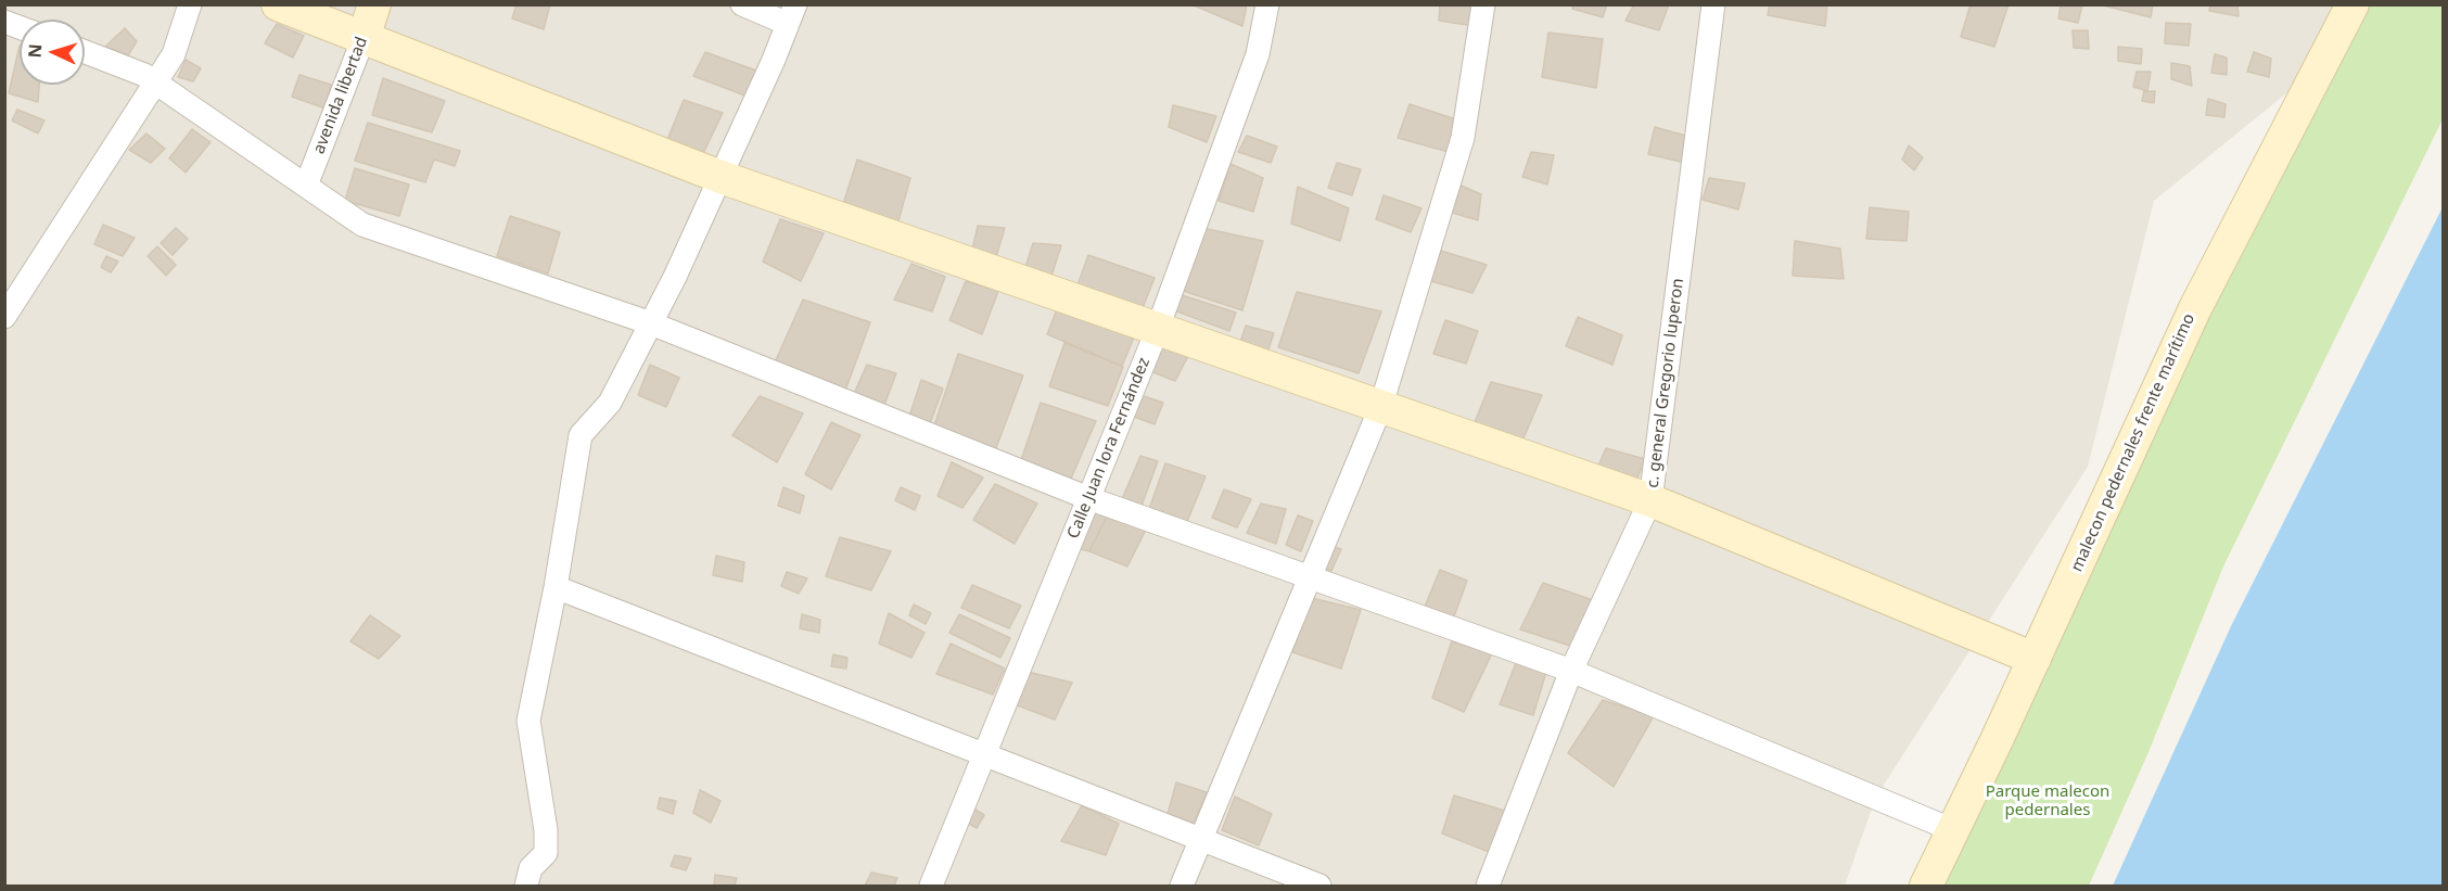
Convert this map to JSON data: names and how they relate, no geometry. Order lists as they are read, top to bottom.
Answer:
{
  "streets": {
    "main road": ["avenida libertad", "malecon pedernales frente marítimo"],
    "street": ["c. general Gregorio luperon", "Calle Juan lora Fernández"]
  },
  "parks": ["Parque malecon pedernales"],
  "north": "left"
}
